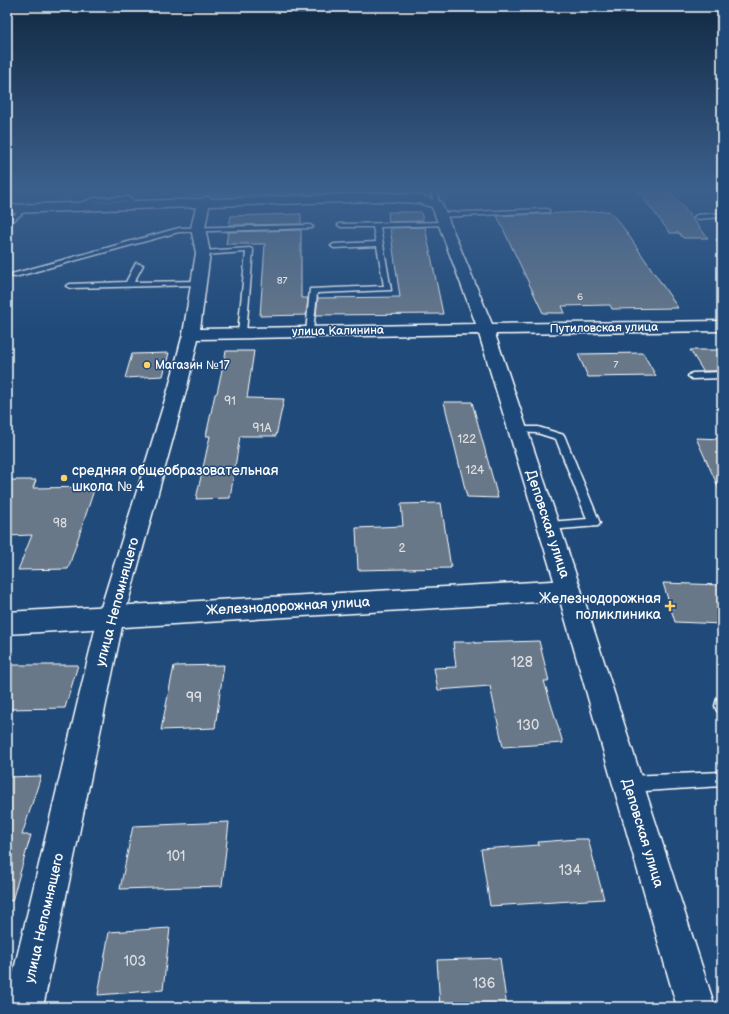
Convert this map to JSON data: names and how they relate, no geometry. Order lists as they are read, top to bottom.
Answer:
{
  "streets": {
    "main road": [
      "Путиловская улица",
      "улица Калинина",
      "Деповская улица",
      "улица Непомнящего",
      "Железнодорожная улица"
    ]
  },
  "crossings": [
    ["Путиловская улица", "улица Калинина"],
    ["Путиловская улица", "Деповская улица"],
    ["улица Калинина", "Деповская улица"],
    ["улица Калинина", "улица Непомнящего"],
    ["Деповская улица", "Железнодорожная улица"],
    ["улица Непомнящего", "Железнодорожная улица"]
  ],
  "places": {
    "other": ["Магазин №17", "средняя общеобразовательная школа № 4"],
    "health": ["Железнодорожная поликлиника"]
  },
  "house_numbers": [
    "87",
    "6",
    "7",
    "91",
    "91А",
    "122",
    "124",
    "98",
    "2",
    "128",
    "99",
    "130",
    "101",
    "134",
    "103",
    "136"
  ]
}
